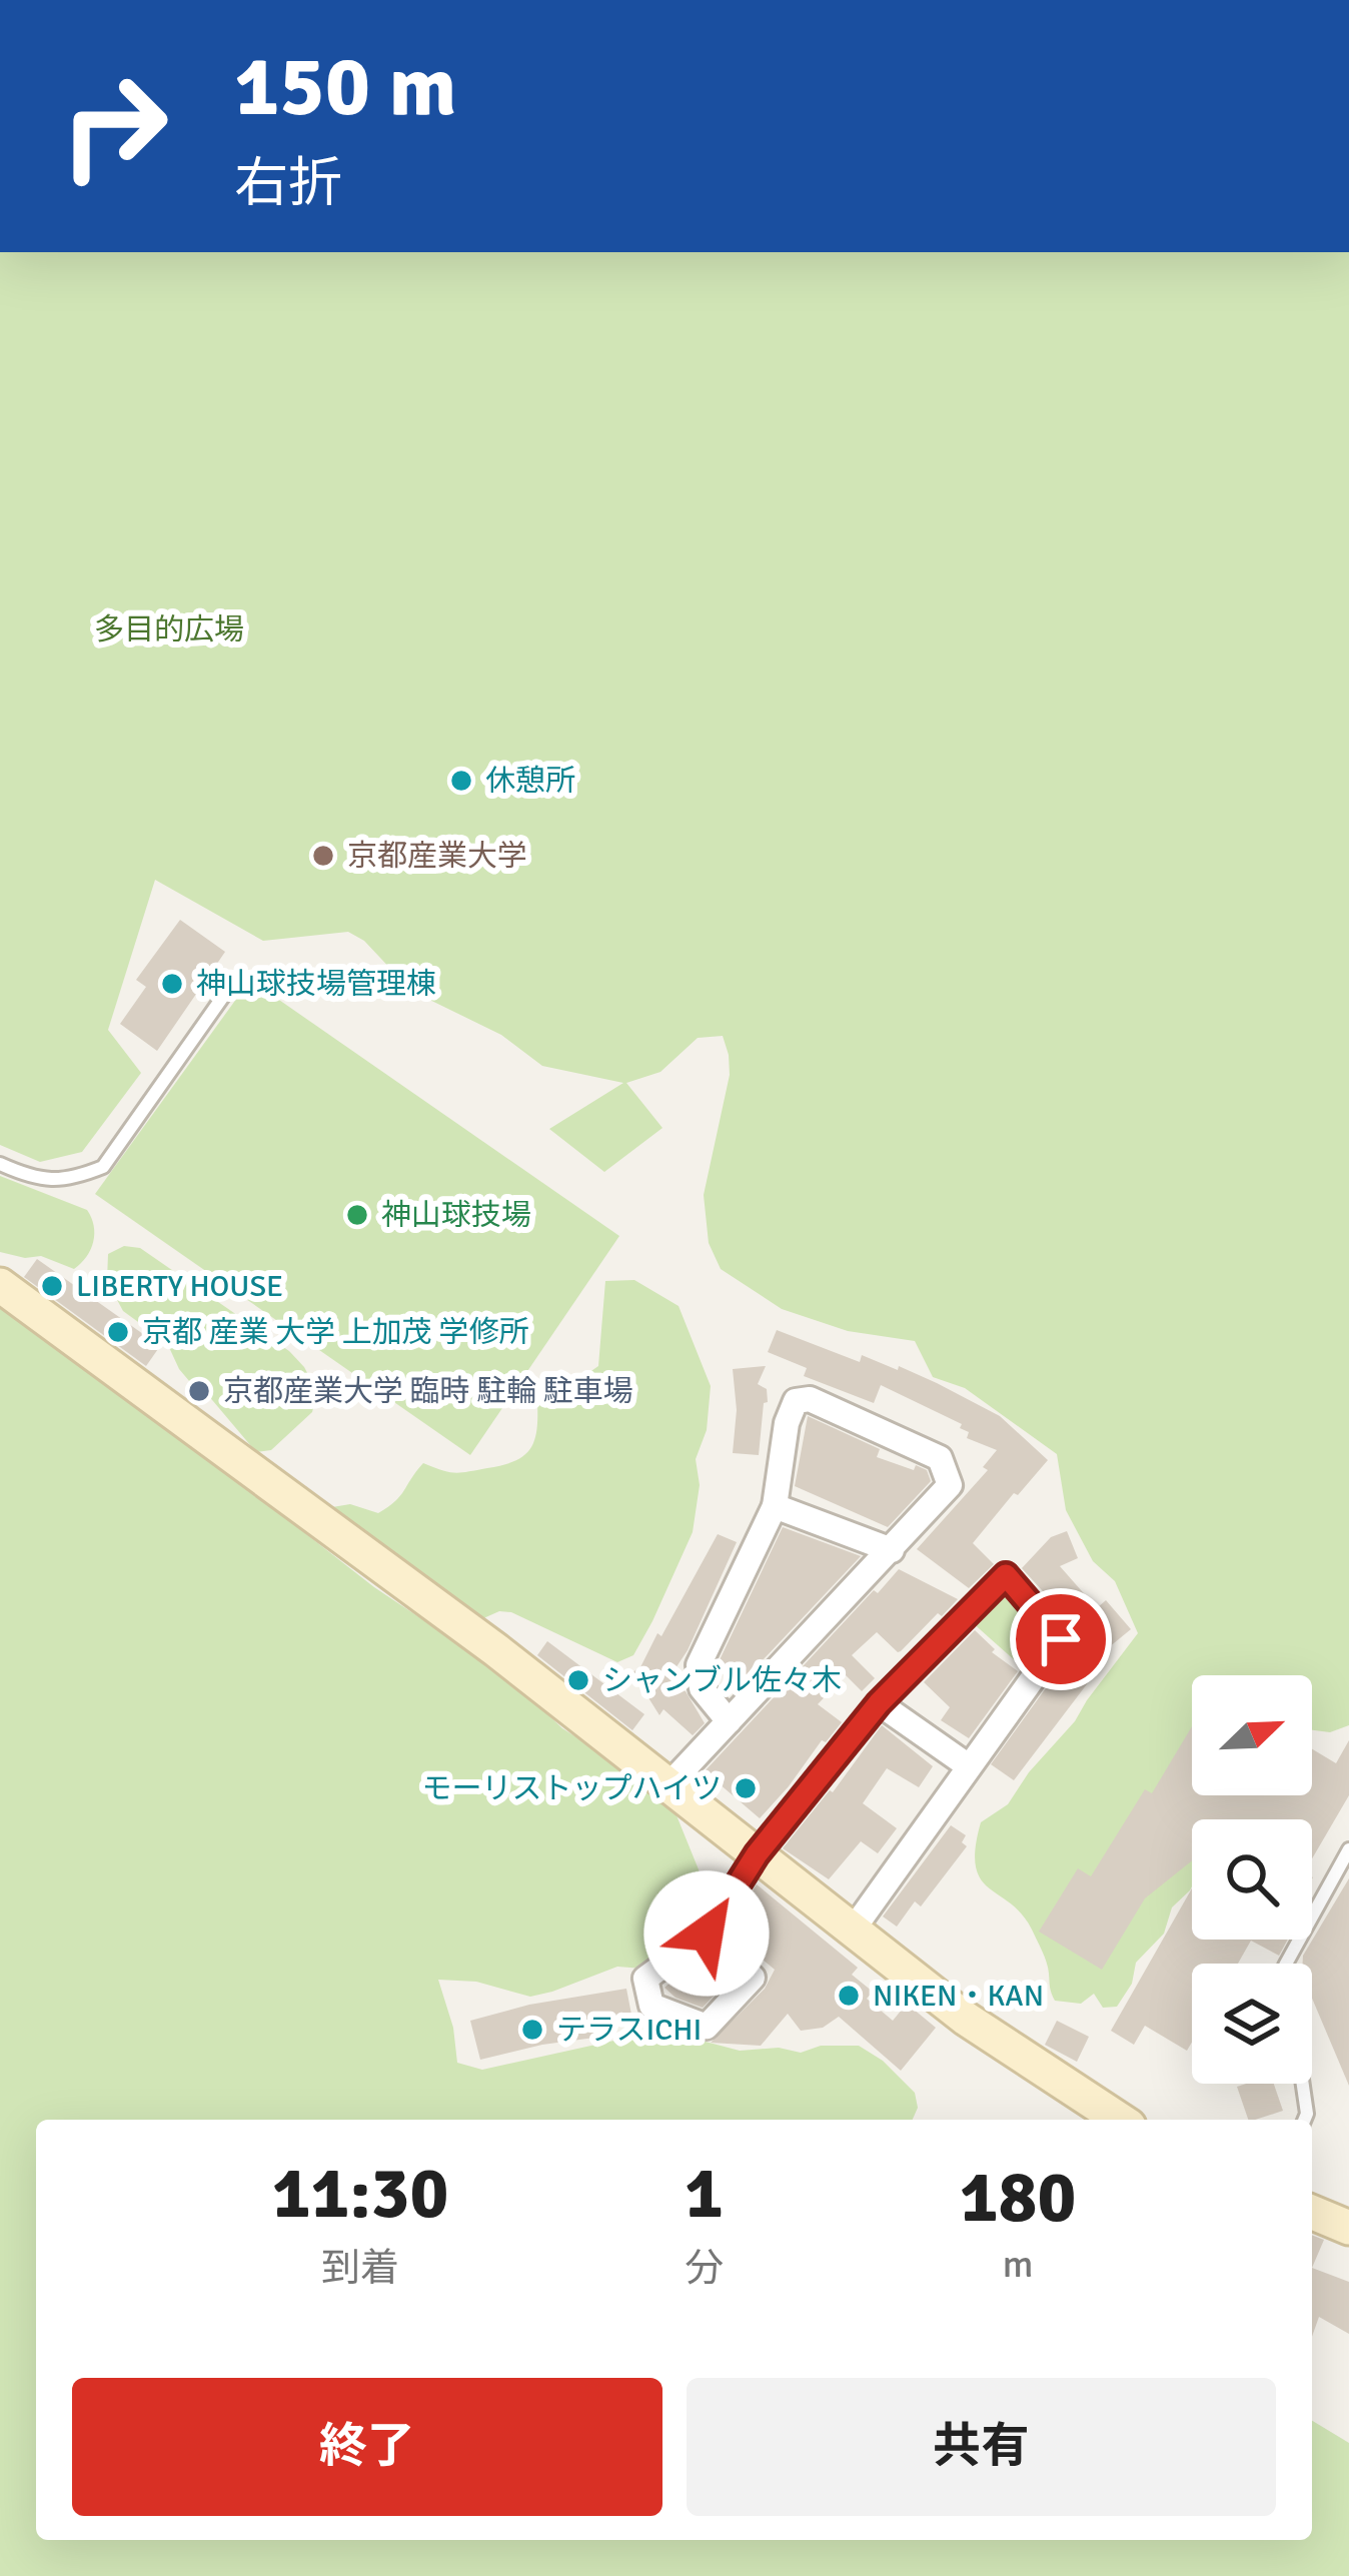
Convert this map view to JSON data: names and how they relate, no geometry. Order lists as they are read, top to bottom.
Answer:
{
  "parks": ["多目的広場"],
  "places": [
    "休憩所",
    "京都産業大学",
    "神山球技場管理棟",
    "神山球技場",
    "LIBERTY HOUSE",
    "京都 産業 大学 上加茂 学修所",
    "京都産業大学 臨時 駐輪 駐車場",
    "シャンブル佐々木",
    "モーリストップハイツ",
    "NIKEN・KAN",
    "テラスICHI"
  ],
  "north": "top right",
  "page": {
    "turn": ["150 m", "右折"],
    "eta": [
      "11:30",
      "到着",
      "1",
      "分",
      "180",
      "m"
    ],
    "buttons": ["終了", "共有"]
  }
}
